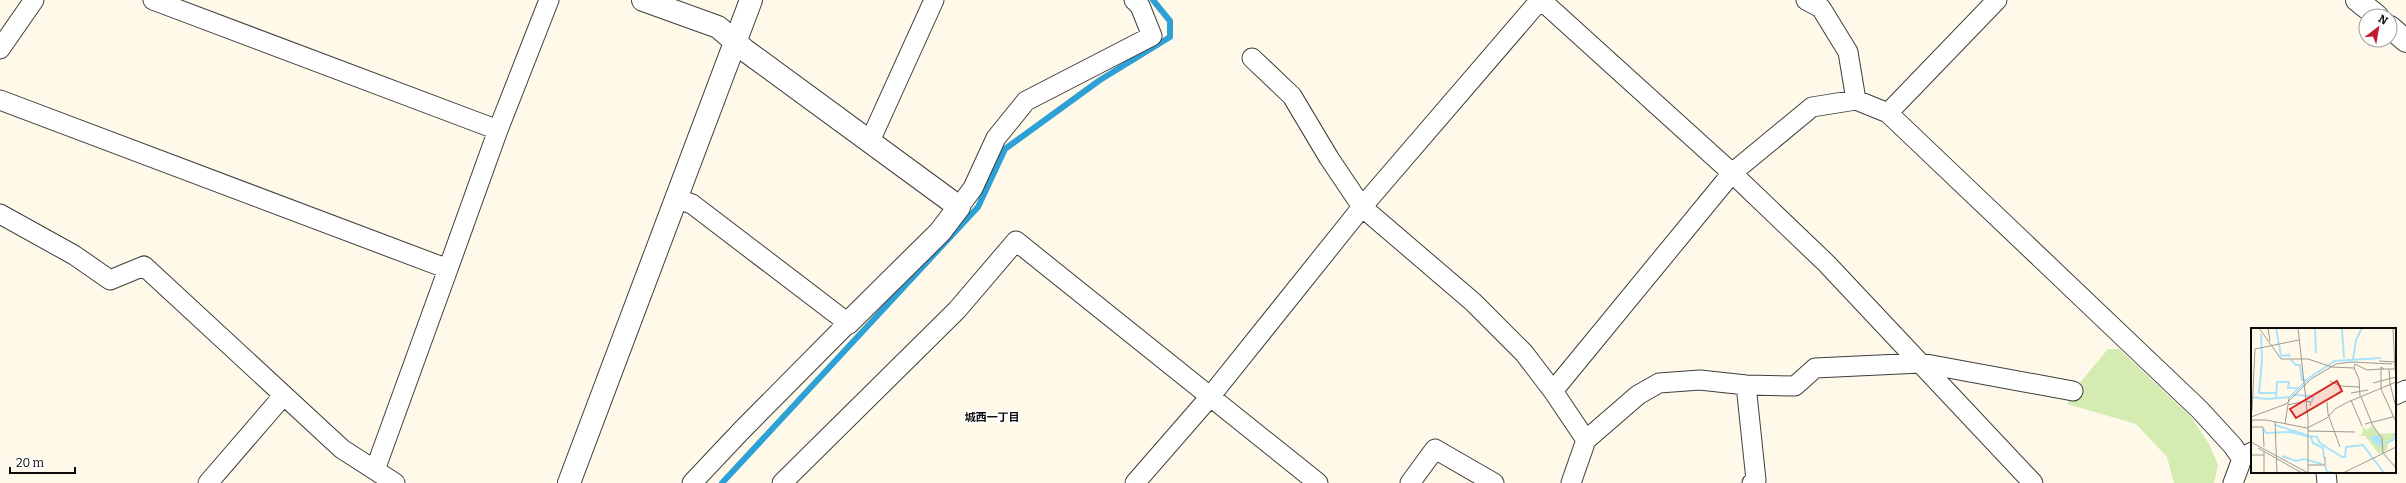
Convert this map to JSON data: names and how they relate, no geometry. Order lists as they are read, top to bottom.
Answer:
{
  "districts": ["城西一丁目"],
  "scale_bar": "20 m",
  "north": "top right"
}
